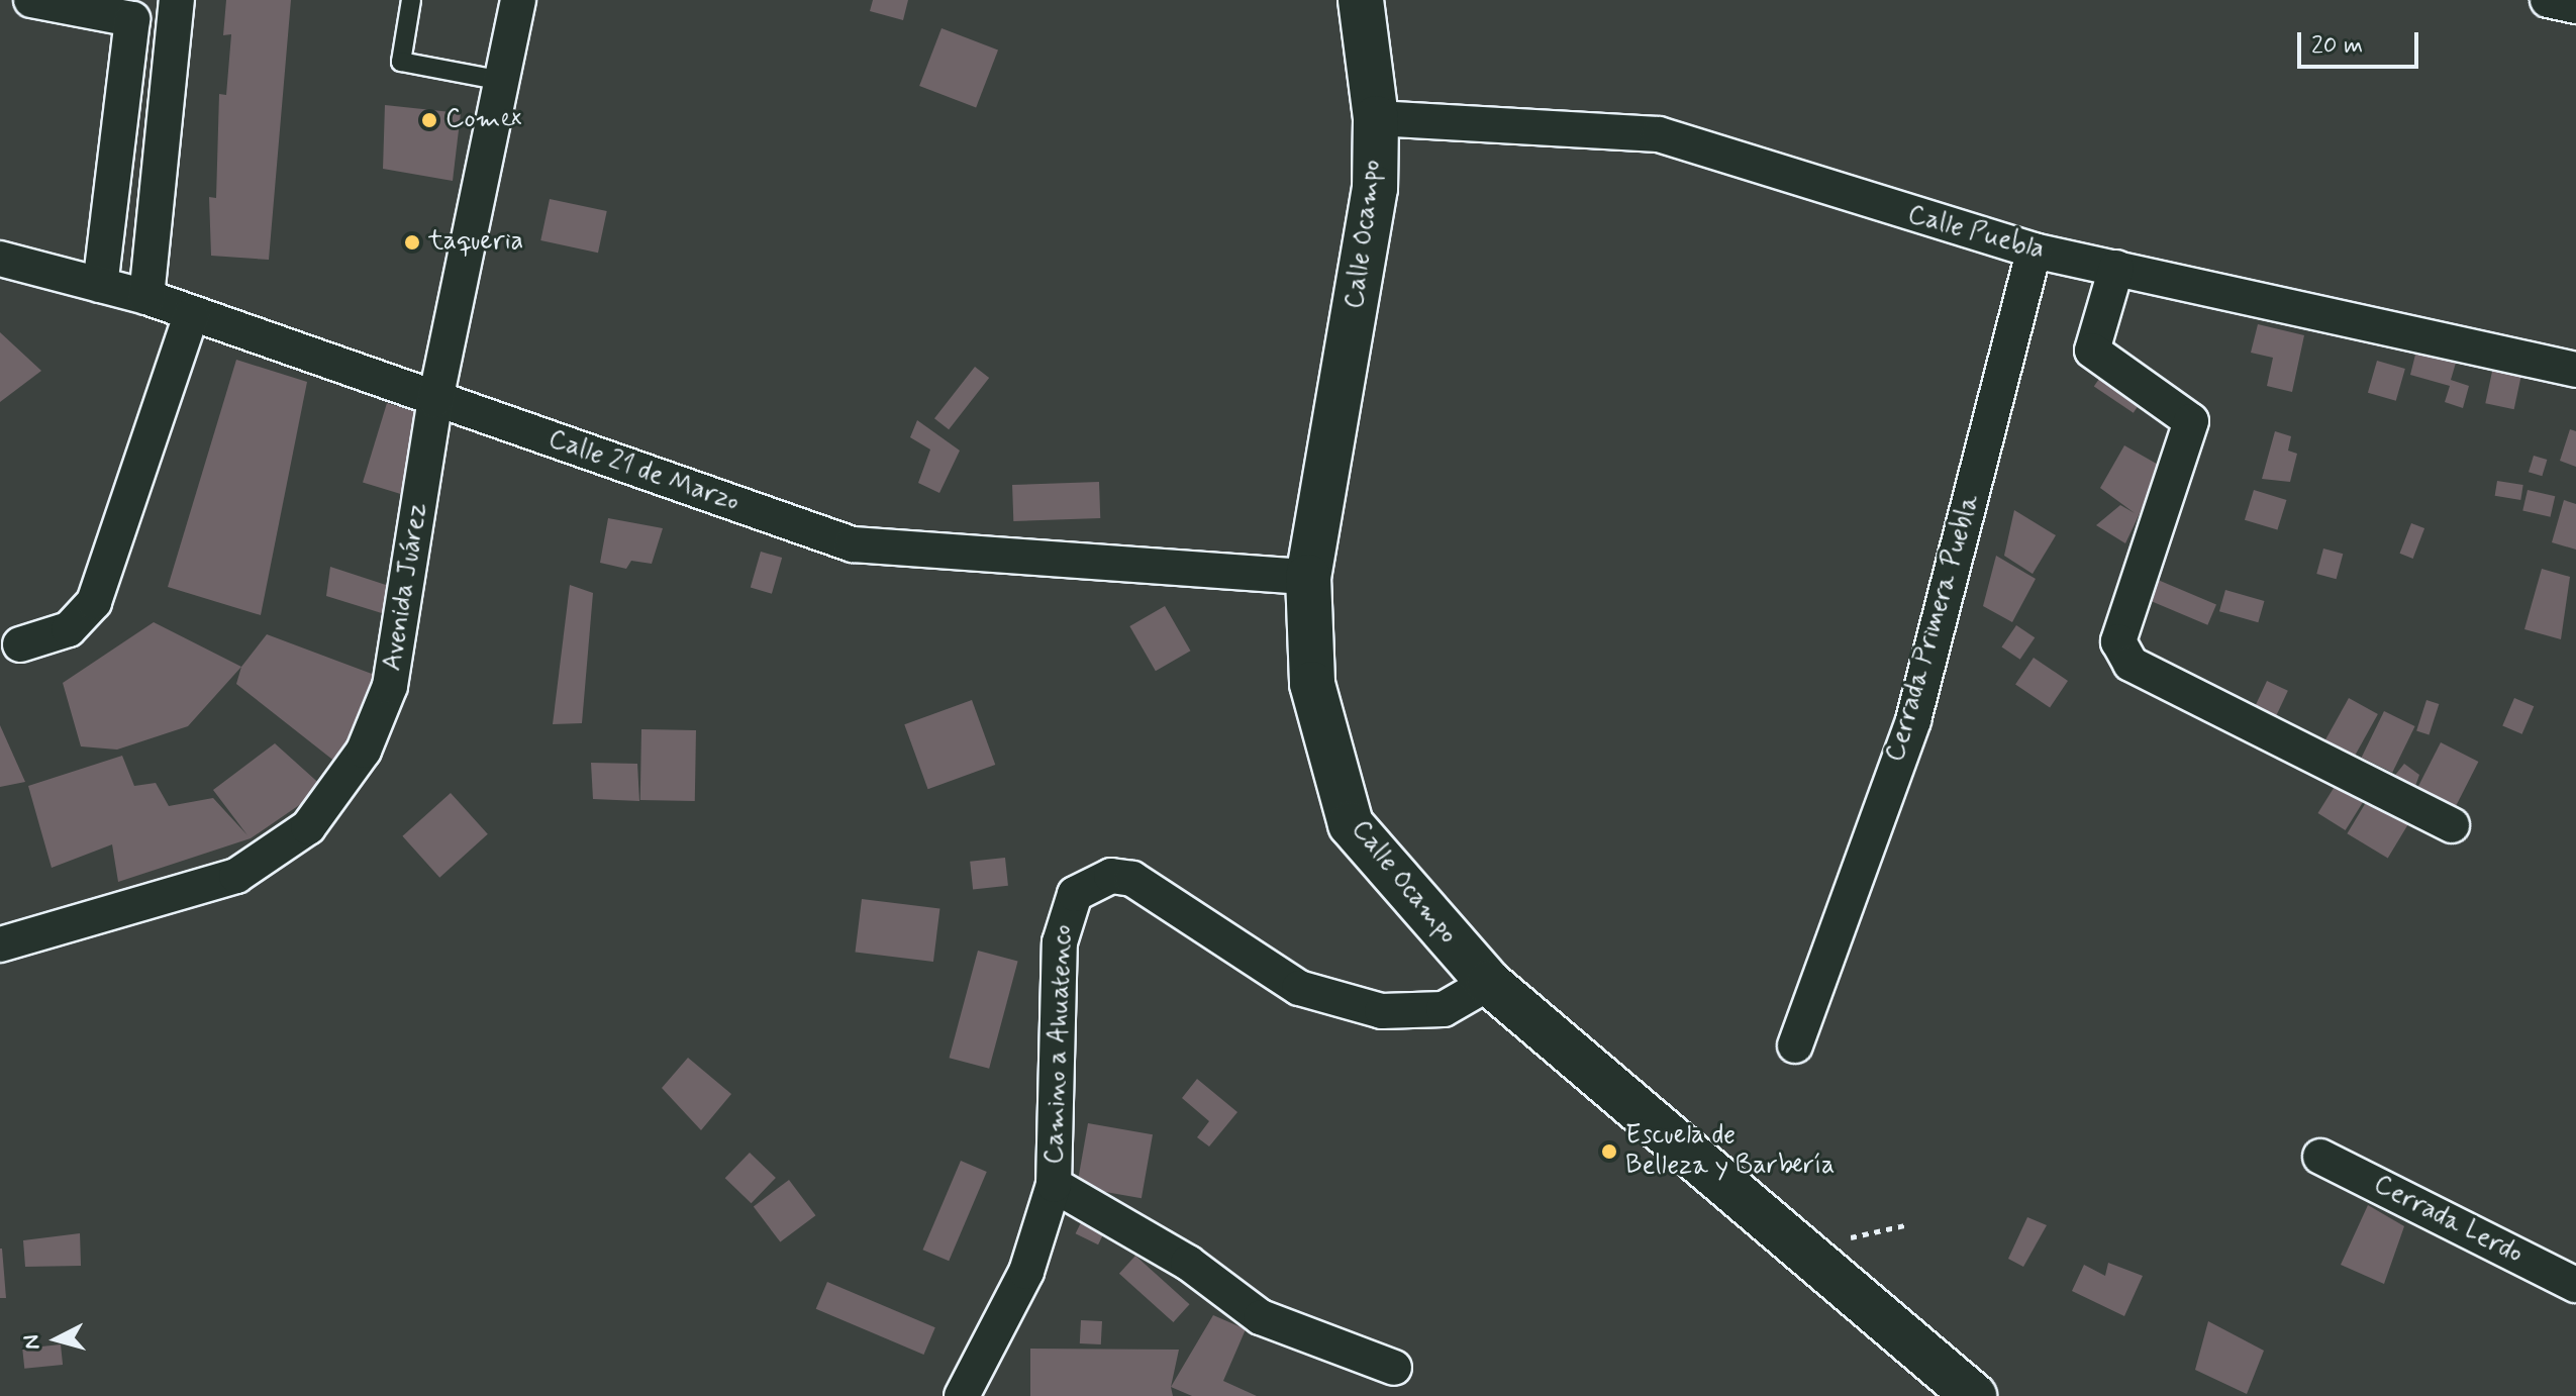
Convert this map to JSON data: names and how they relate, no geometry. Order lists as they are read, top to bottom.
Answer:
{
  "streets": {
    "main road": ["Calle Ocampo"],
    "street": [
      "Calle Puebla",
      "Calle 21 de Marzo",
      "Avenida Juárez",
      "Cerrada Primera Puebla",
      "Camino a Ahuatenco",
      "Cerrada Lerdo"
    ]
  },
  "crossings": [
    ["Calle Puebla", "Calle Ocampo"],
    ["Calle Puebla", "Cerrada Primera Puebla"],
    ["Calle Ocampo", "Calle 21 de Marzo"],
    ["Calle Ocampo", "Camino a Ahuatenco"],
    ["Calle 21 de Marzo", "Avenida Juárez"]
  ],
  "places": ["Comex", "taqueria", "Escuela de Belleza y Barbería"],
  "scale_bar": "20 m",
  "north": "left"
}
